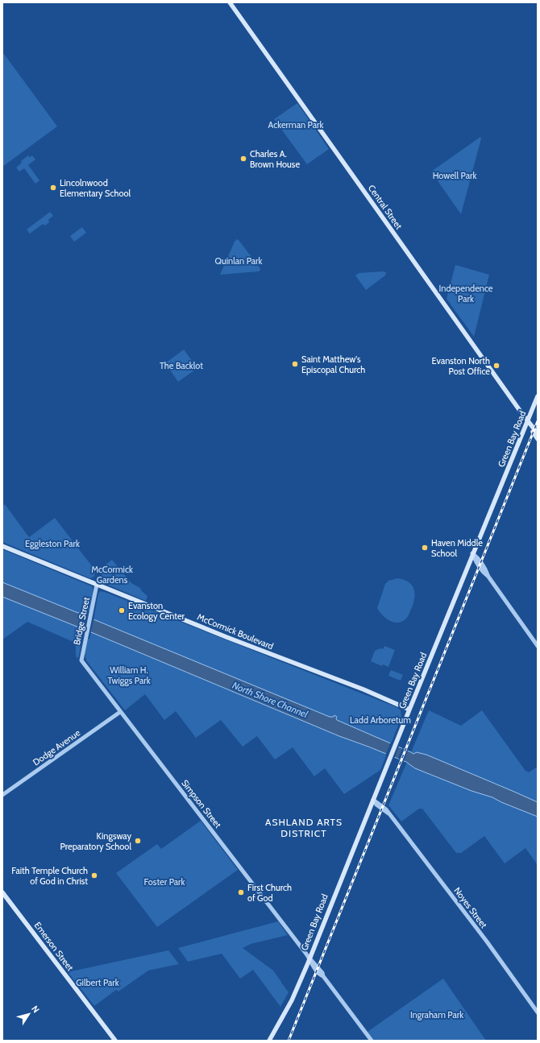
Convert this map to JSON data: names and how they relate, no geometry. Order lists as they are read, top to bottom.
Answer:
{
  "streets": {
    "main road": [
      "Central Street",
      "Green Bay Road",
      "McCormick Boulevard",
      "Emerson Street"
    ],
    "street": [
      "Bridge Street",
      "Dodge Avenue",
      "Simpson Street",
      "Noyes Street"
    ]
  },
  "crossings": [
    ["Central Street", "Green Bay Road"],
    ["Green Bay Road", "McCormick Boulevard"],
    ["Green Bay Road", "Simpson Street"],
    ["Green Bay Road", "Noyes Street"],
    ["Bridge Street", "McCormick Boulevard"],
    ["Bridge Street", "Simpson Street"],
    ["Dodge Avenue", "Simpson Street"]
  ],
  "districts": ["ASHLAND ARTS DISTRICT"],
  "water": ["North Shore Channel"],
  "parks": [
    "Ackerman Park",
    "Howell Park",
    "Quinlan Park",
    "Independence Park",
    "The Backlot",
    "Eggleston Park",
    "McCormick Gardens",
    "William H. Twiggs Park",
    "Ladd Arboretum",
    "Foster Park",
    "Gilbert Park",
    "Ingraham Park"
  ],
  "places": [
    "Charles A. Brown House",
    "Lincolnwood Elementary School",
    "Saint Matthew's Episcopal Church",
    "Evanston North Post Office",
    "Haven Middle School",
    "Evanston Ecology Center",
    "Kingsway Preparatory School",
    "Faith Temple Church of God in Christ",
    "First Church of God"
  ],
  "north": "top right"
}
